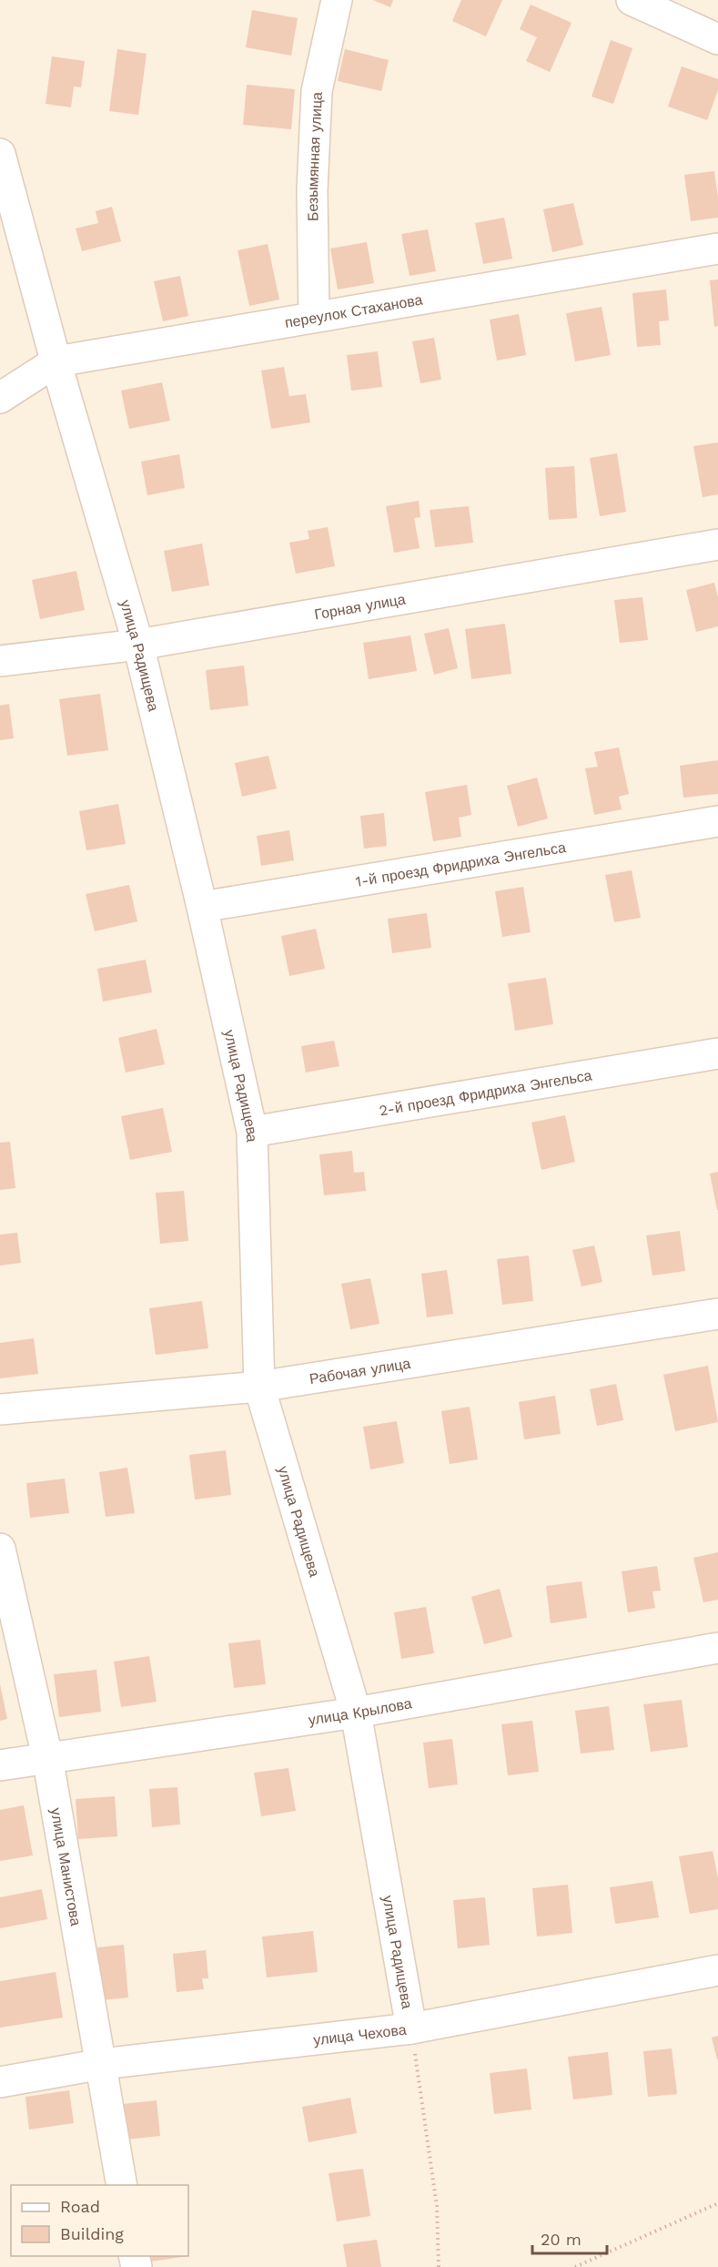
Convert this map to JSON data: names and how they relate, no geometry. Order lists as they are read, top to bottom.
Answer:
{
  "streets": {
    "street": [
      "Безымянная улица",
      "переулок Стаханова",
      "Горная улица",
      "улица Радищева",
      "1-й проезд Фридриха Энгельса",
      "2-й проезд Фридриха Энгельса",
      "Рабочая улица",
      "улица Крылова",
      "улица Манистова",
      "улица Чехова"
    ]
  },
  "crossings": [
    ["Безымянная улица", "переулок Стаханова"],
    ["переулок Стаханова", "улица Радищева"],
    ["Горная улица", "улица Радищева"],
    ["улица Радищева", "1-й проезд Фридриха Энгельса"],
    ["улица Радищева", "2-й проезд Фридриха Энгельса"],
    ["улица Радищева", "Рабочая улица"],
    ["улица Радищева", "улица Крылова"],
    ["улица Радищева", "улица Чехова"],
    ["улица Крылова", "улица Манистова"],
    ["улица Манистова", "улица Чехова"]
  ],
  "legend": ["Road", "Building"],
  "scale_bar": "20 m"
}
